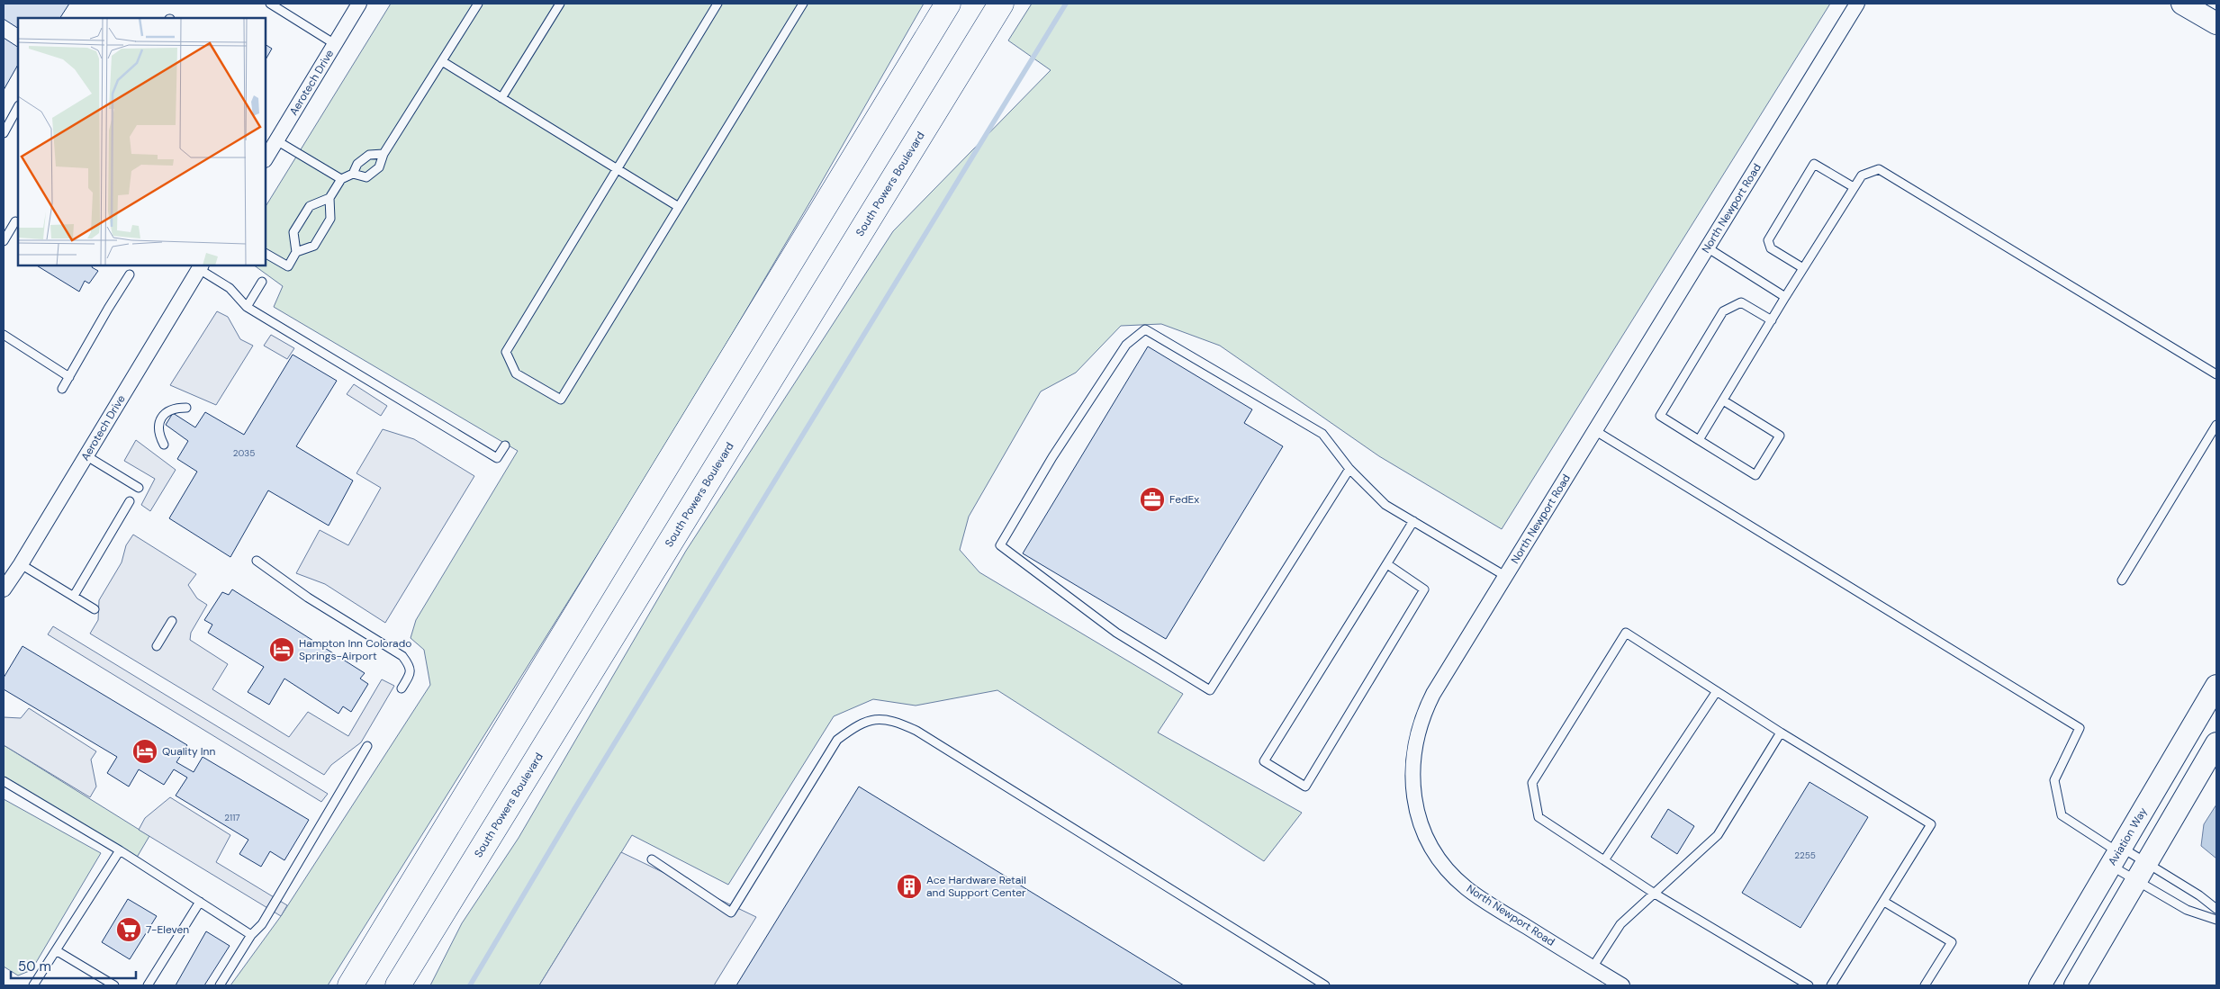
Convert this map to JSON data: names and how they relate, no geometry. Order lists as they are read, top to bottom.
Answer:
{
  "streets": {
    "highway": ["South Powers Boulevard"],
    "street": ["Aerotech Drive", "North Newport Road", "Aviation Way"]
  },
  "places": {
    "office": ["FedEx"],
    "hotel": ["Hampton Inn Colorado Springs-Airport", "Quality Inn"],
    "building": ["Ace Hardware Retail and Support Center"],
    "supermarket": ["7-Eleven"]
  },
  "house_numbers": ["2035", "2117", "2255"],
  "scale_bar": "50 m"
}
